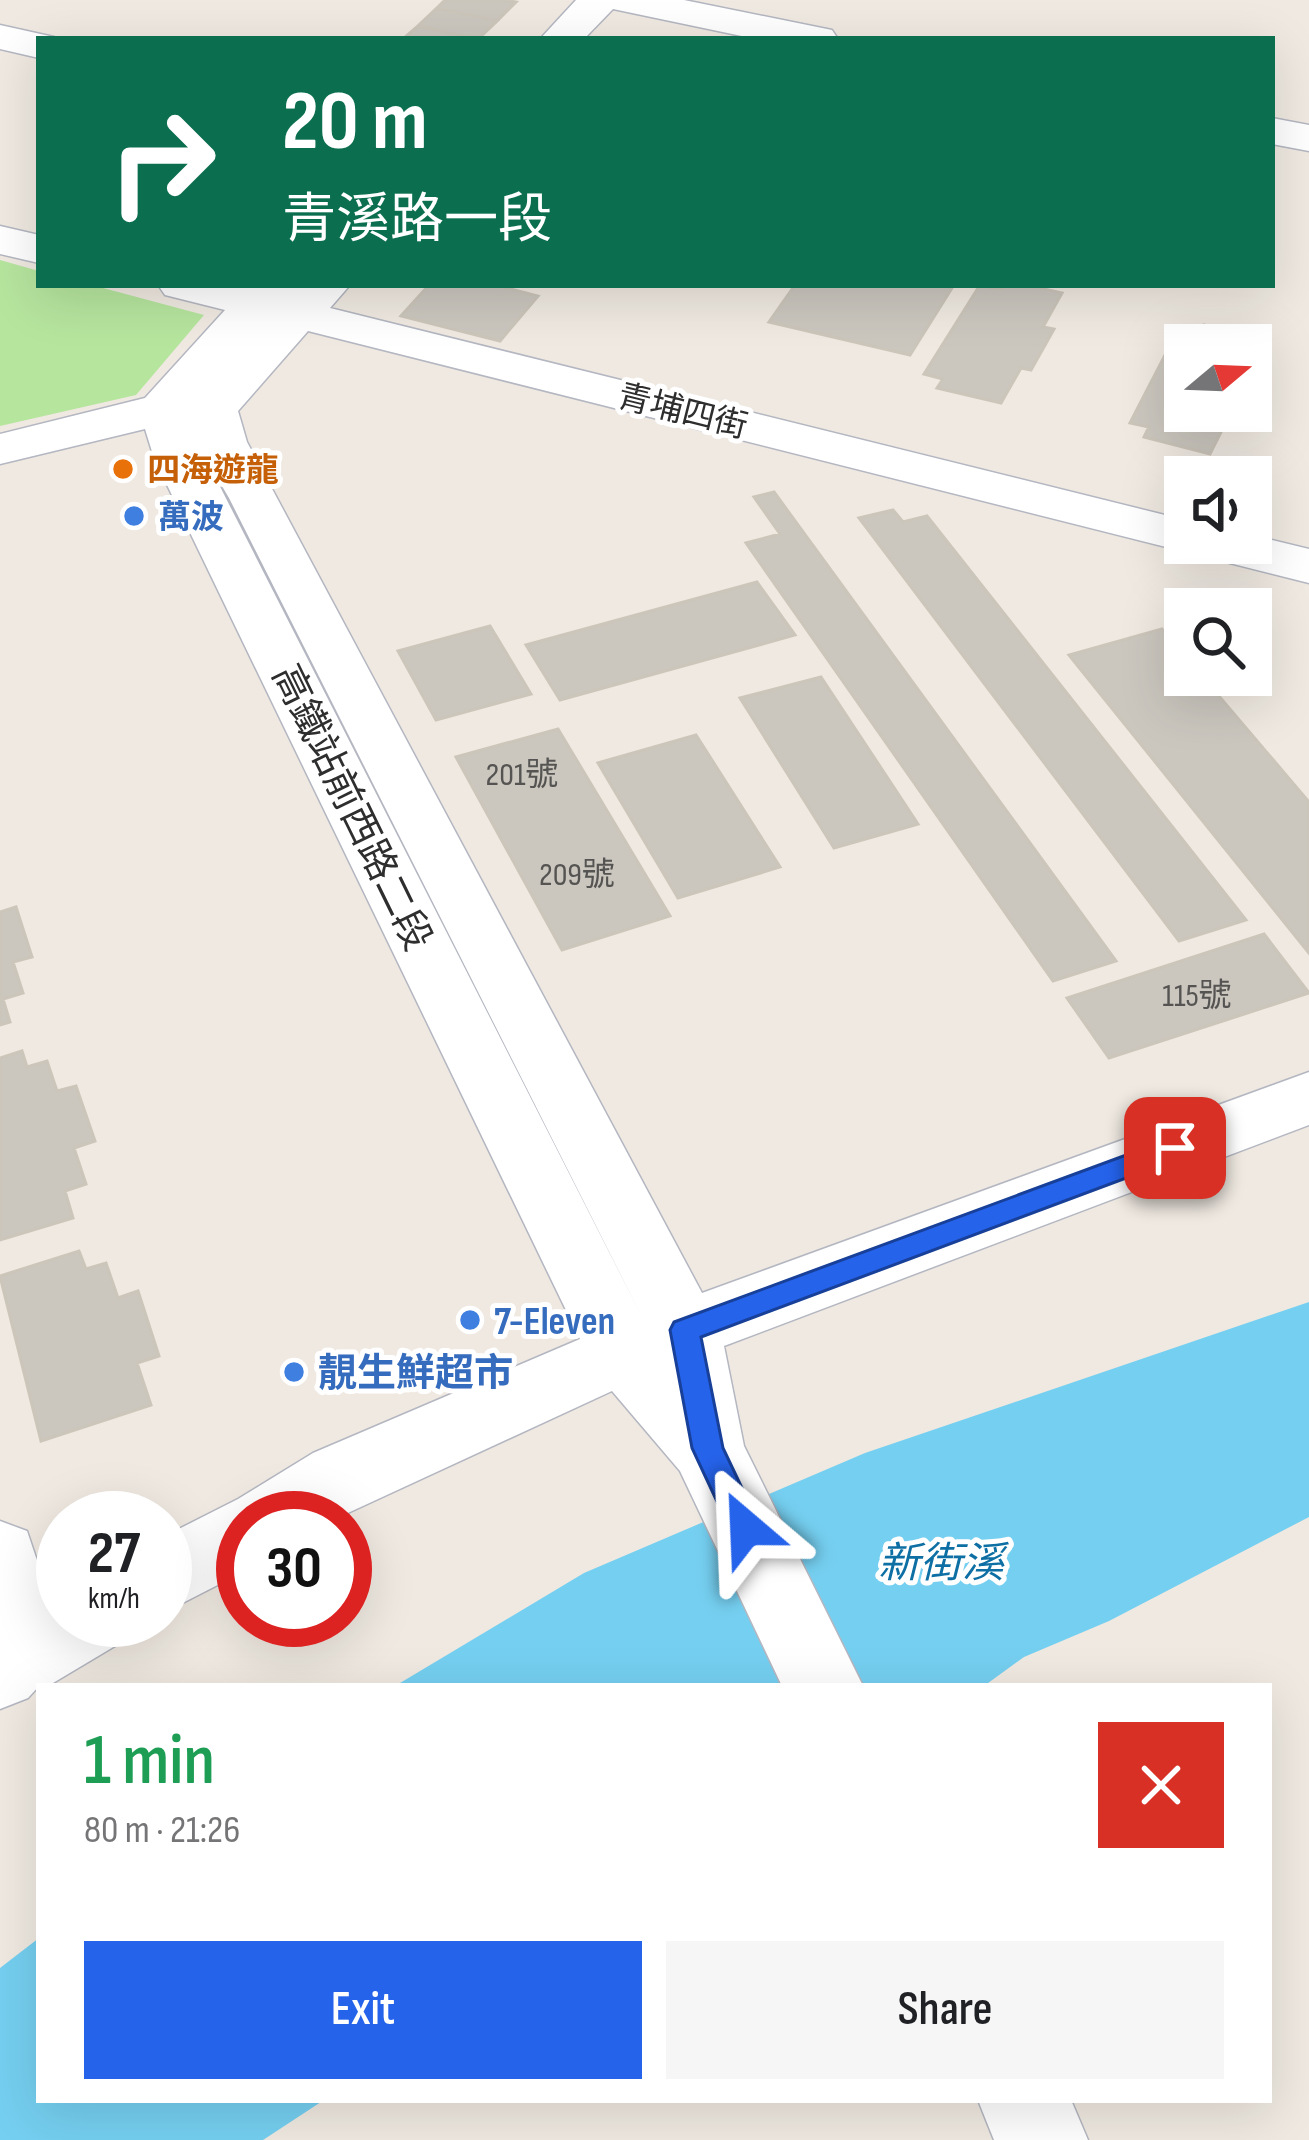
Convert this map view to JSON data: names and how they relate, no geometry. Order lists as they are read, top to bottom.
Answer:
{
  "streets": {
    "street": ["青埔四街", "高鐵站前西路二段"]
  },
  "crossings": [
    ["青埔四街", "高鐵站前西路二段"]
  ],
  "water": ["新街溪"],
  "places": [
    "四海遊龍",
    "萬波",
    "7-Eleven",
    "靚生鮮超市"
  ],
  "house_numbers": ["201號", "209號", "115號"],
  "north": "right",
  "page": {
    "turn": ["20 m", "青溪路一段"],
    "speed": "27 km/h",
    "limit": "30",
    "heading": ["1 min", "80 m · 21:26"],
    "buttons": ["Exit", "Share"]
  }
}
